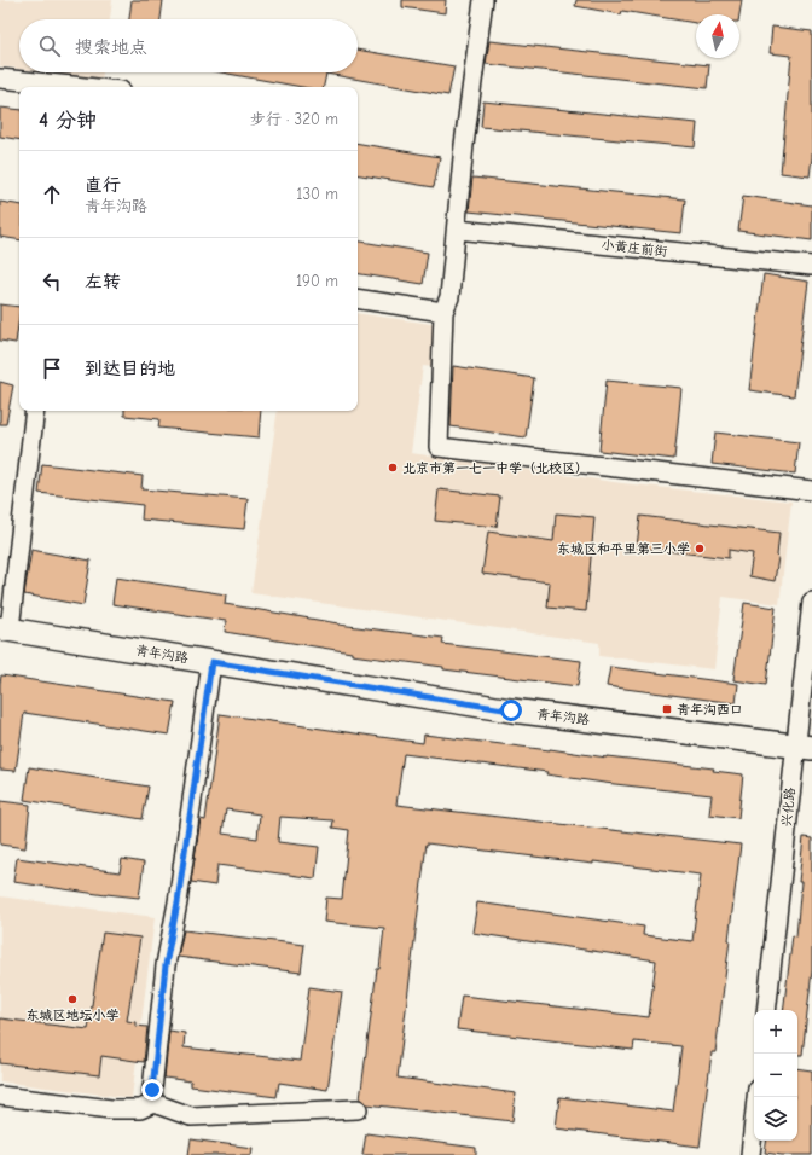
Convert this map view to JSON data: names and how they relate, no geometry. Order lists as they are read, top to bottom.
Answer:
{
  "streets": {
    "street": ["小黄庄前街", "青年沟路", "兴化路"]
  },
  "crossings": [
    ["青年沟路", "兴化路"]
  ],
  "places": {
    "other": ["北京市第一七一中学（北校区）", "东城区和平里第三小学", "东城区地坛小学"],
    "transit": ["青年沟西口"]
  },
  "north": "top",
  "page": {
    "search": "搜索地点",
    "heading": ["4 分钟", "步行 · 320 m"],
    "list": [
      ["直行", "青年沟路", "130 m"],
      ["左转", "190 m"],
      "到达目的地"
    ],
    "map_buttons": ["+", "−"]
  }
}
